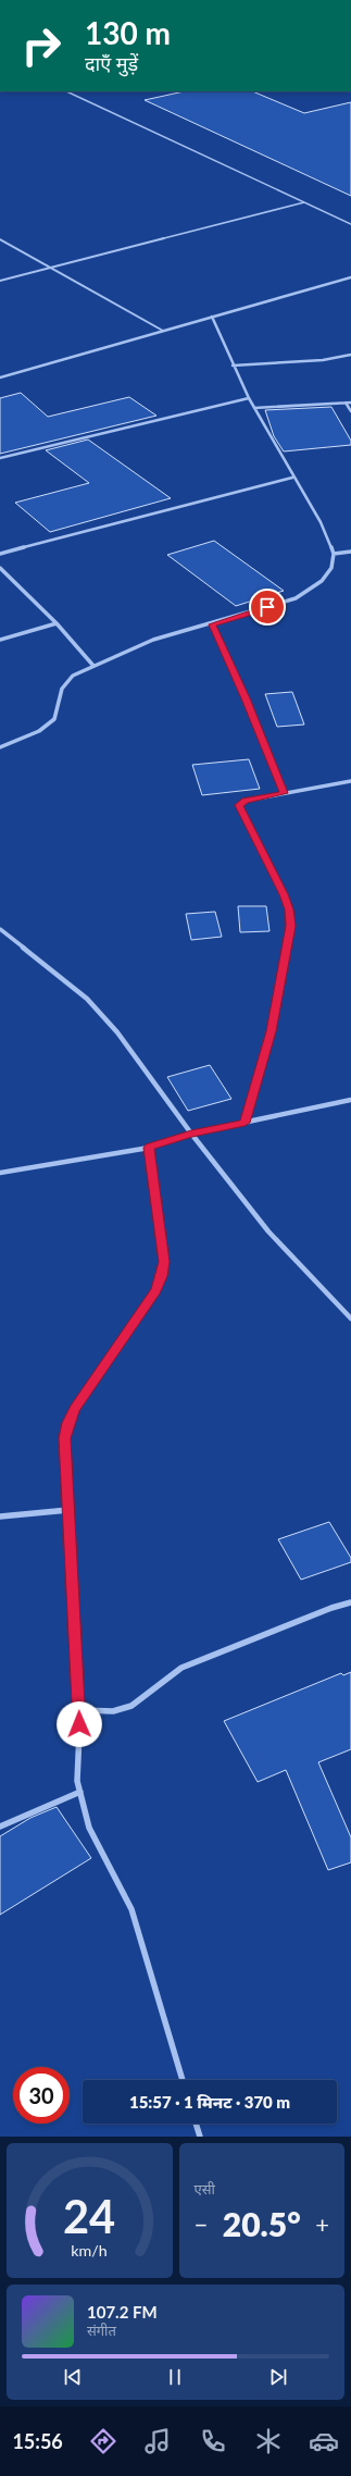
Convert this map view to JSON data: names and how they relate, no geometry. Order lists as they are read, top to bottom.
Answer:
{
  "page": {
    "turn": ["130 m", "दाएँ मुड़ें"],
    "limit": "30",
    "trip": "15:57 · 1 मिनट · 370 m",
    "tile": "एसी",
    "heat": ["−", "20.5°", "+"],
    "song": ["107.2 FM", "संगीत"],
    "tabs": "15:56",
    "gauge": ["24", "km/h"]
  }
}
